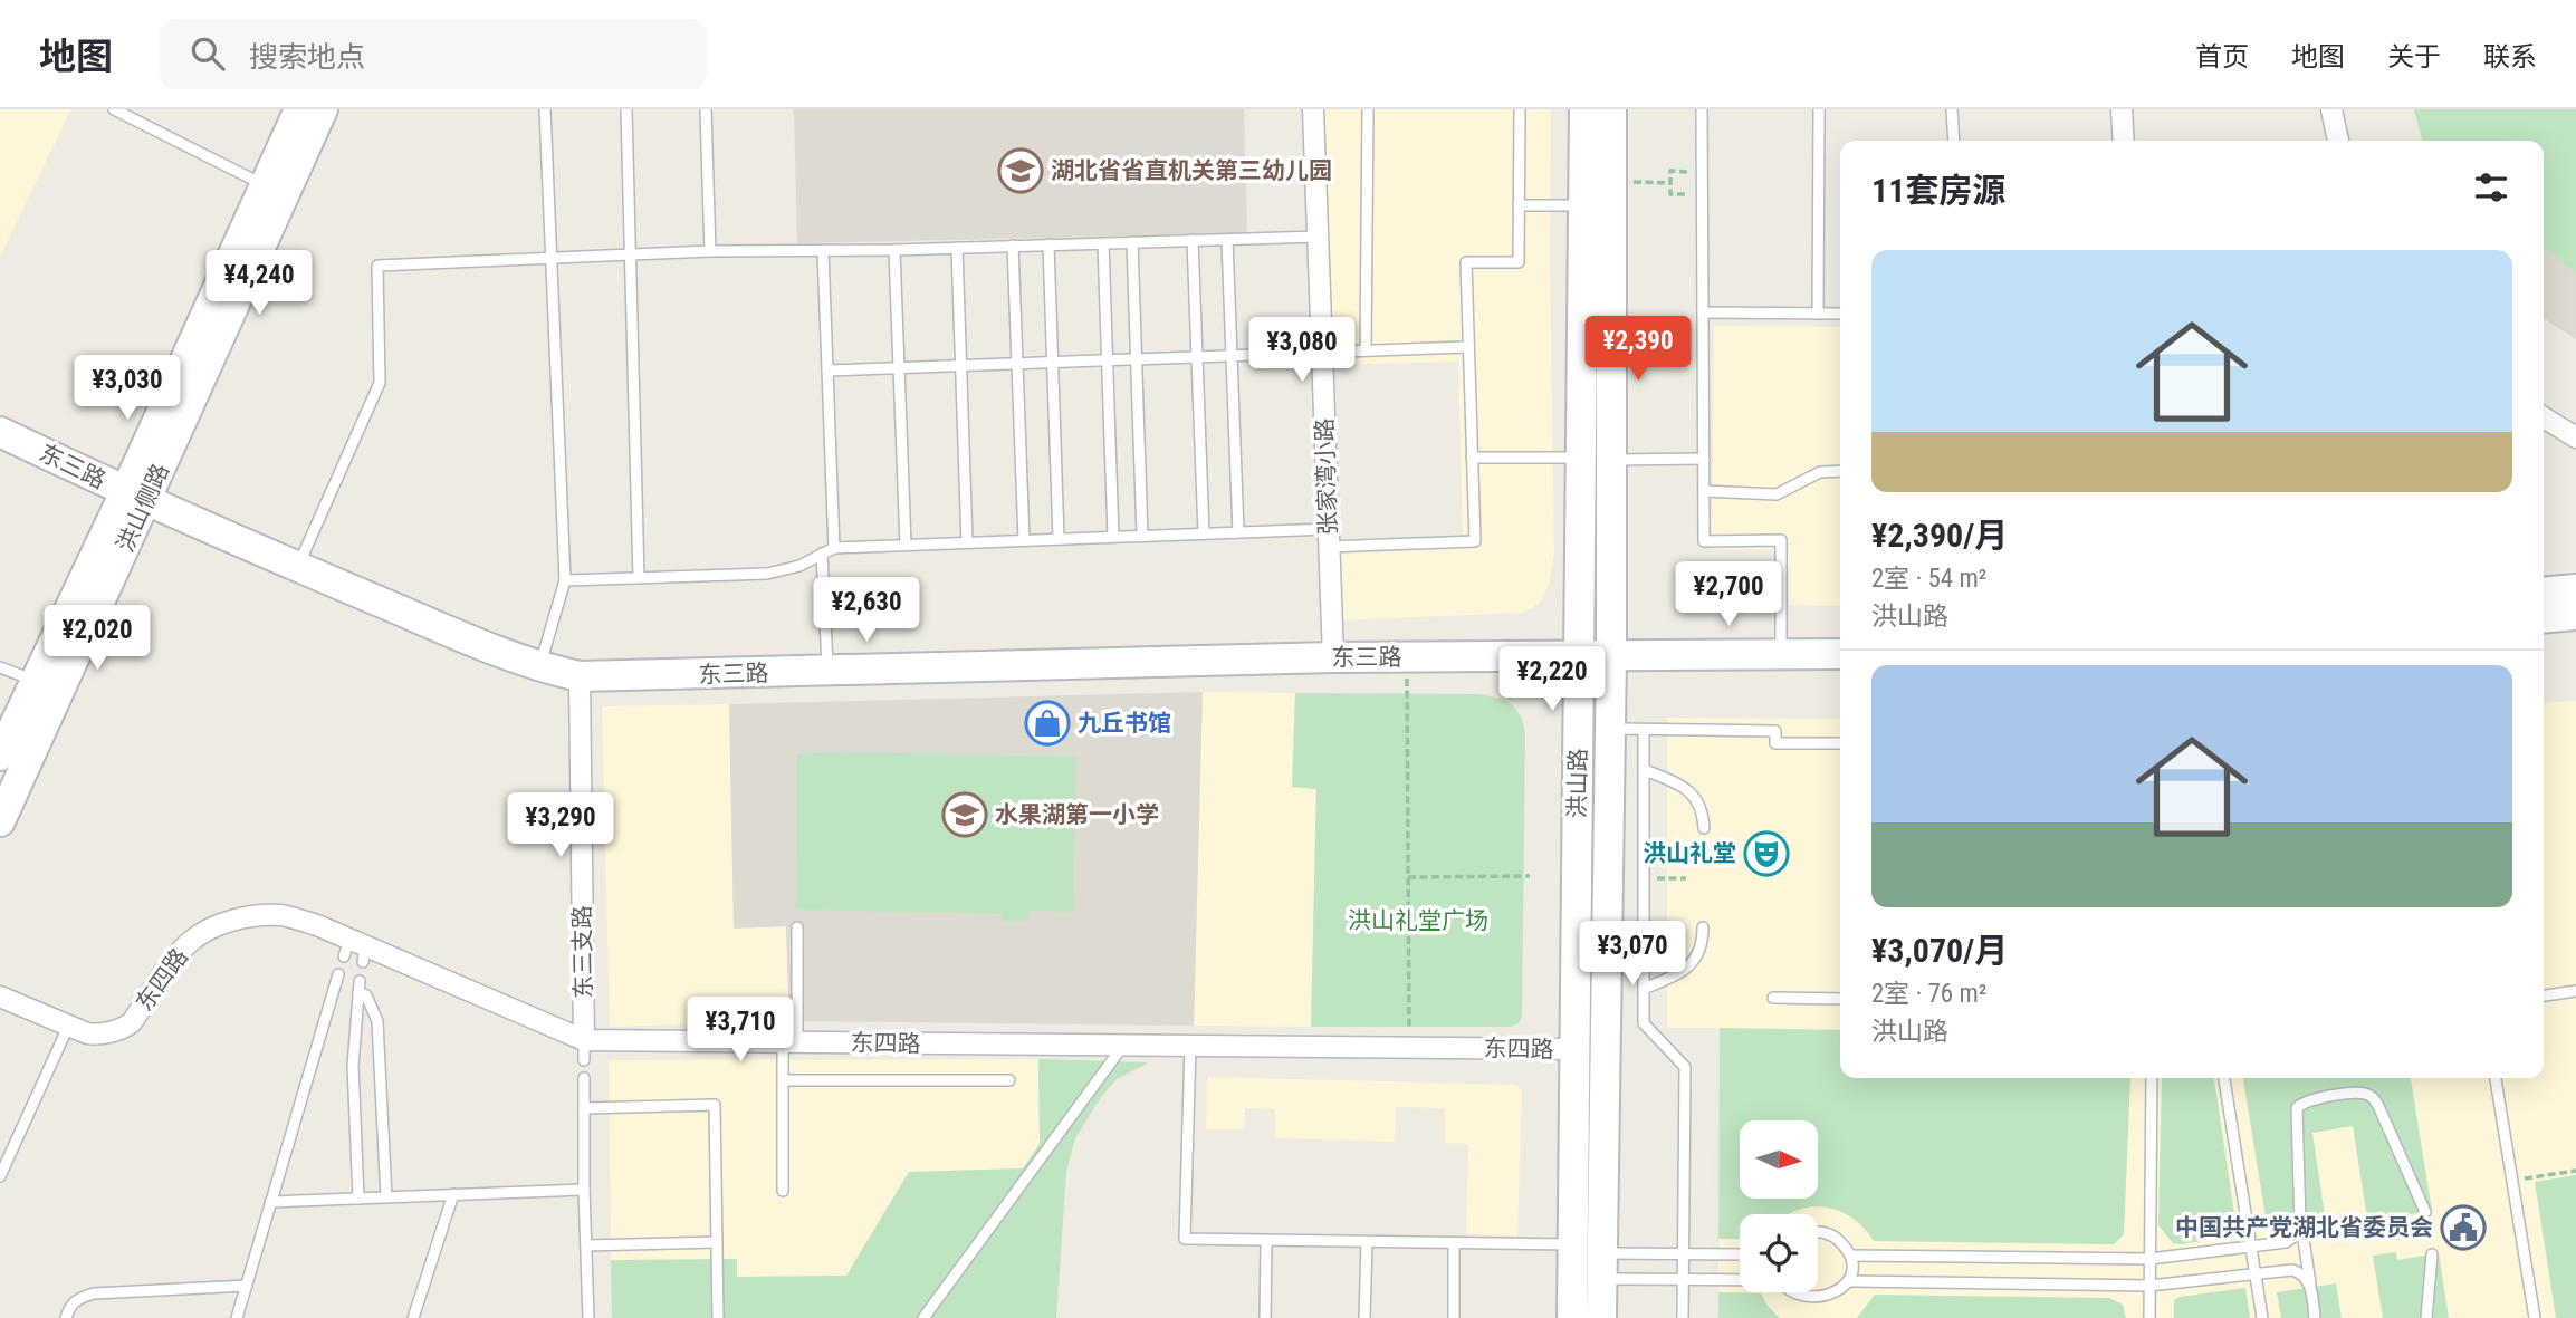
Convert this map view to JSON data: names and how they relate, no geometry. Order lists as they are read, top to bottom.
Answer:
{
  "streets": {
    "main road": ["东三路", "洪山侧路", "洪山路"],
    "street": ["张家湾小路", "东三支路", "东四路"]
  },
  "crossings": [
    ["东三路", "张家湾小路"],
    ["东三路", "洪山侧路"],
    ["东三路", "洪山路"],
    ["东三路", "东三支路"],
    ["洪山路", "东四路"],
    ["东三支路", "东四路"]
  ],
  "parks": ["洪山礼堂广场"],
  "places": {
    "school or university": ["湖北省省直机关第三幼儿园", "水果湖第一小学"],
    "shop": ["九丘书馆"],
    "theatre": ["洪山礼堂"],
    "public building": ["中国共产党湖北省委员会"]
  },
  "north": "right",
  "page": {
    "header": "地图",
    "search": "搜索地点",
    "nav": [
      "首页",
      "地图",
      "关于",
      "联系"
    ],
    "heading": "11套房源",
    "list": [
      {
        "name": "¥2,390/月",
        "note": "2室 · 54 m² · 洪山路"
      },
      {
        "name": "¥3,070/月",
        "note": "2室 · 76 m² · 洪山路"
      }
    ],
    "price": [
      "¥4,240",
      "¥2,390",
      "¥3,080",
      "¥3,030",
      "¥2,700",
      "¥2,630",
      "¥2,020",
      "¥2,220",
      "¥3,290",
      "¥3,070",
      "¥3,710"
    ]
  }
}
